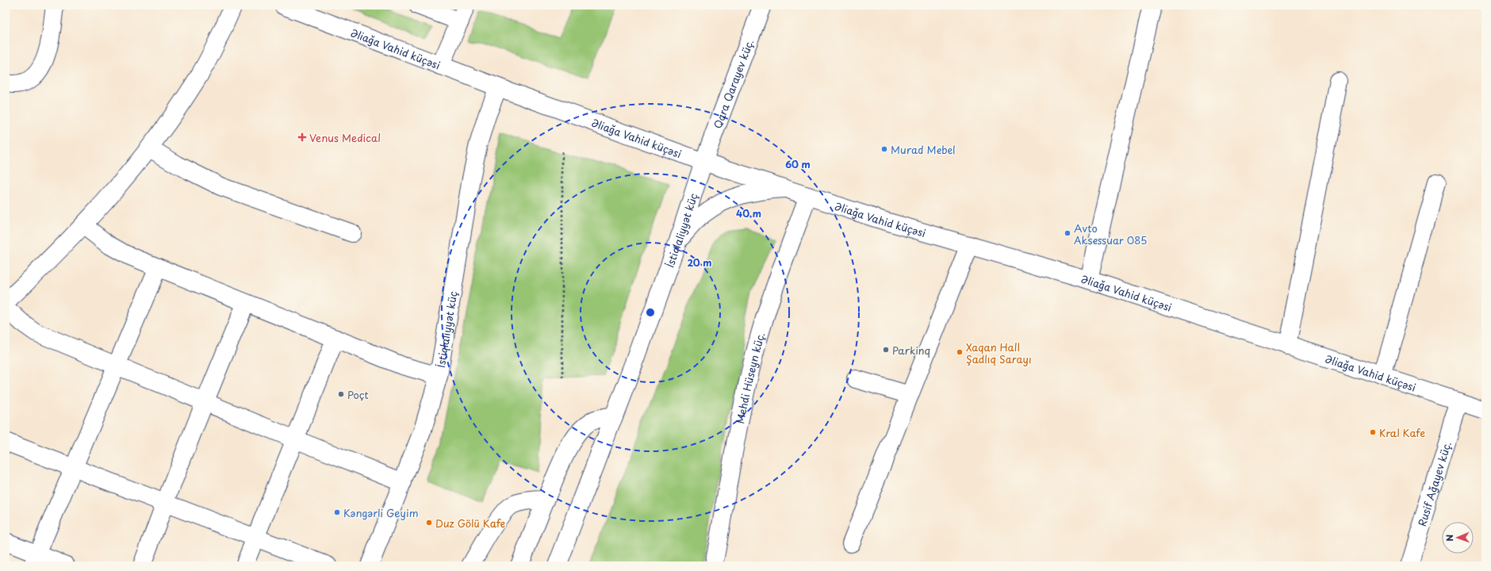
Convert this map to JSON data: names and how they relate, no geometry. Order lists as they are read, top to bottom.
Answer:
{
  "streets": {
    "street": [
      "Əliağa Vahid küçəsi",
      "Qara Qarayev küç.",
      "İstiqlaliyyət küç",
      "Mehdi Hüseyn küç.",
      "Rusif Ağayev küç."
    ]
  },
  "crossings": [
    ["Əliağa Vahid küçəsi", "Qara Qarayev küç."],
    ["Əliağa Vahid küçəsi", "İstiqlaliyyət küç"],
    ["Əliağa Vahid küçəsi", "Mehdi Hüseyn küç."],
    ["Əliağa Vahid küçəsi", "Rusif Ağayev küç."],
    ["Qara Qarayev küç.", "İstiqlaliyyət küç"]
  ],
  "places": {
    "health": ["Venus Medical"],
    "other": [
      "Murad Mebel",
      "Avto Aksessuar 085",
      "Parkinq",
      "Xaqan Hall Şadlıq Sarayı",
      "Poçt",
      "Kral Kafe",
      "Kəngərli Geyim",
      "Duz Gölü Kafe"
    ]
  },
  "north": "left",
  "rings": ["60 m", "40 m", "20 m"]
}
